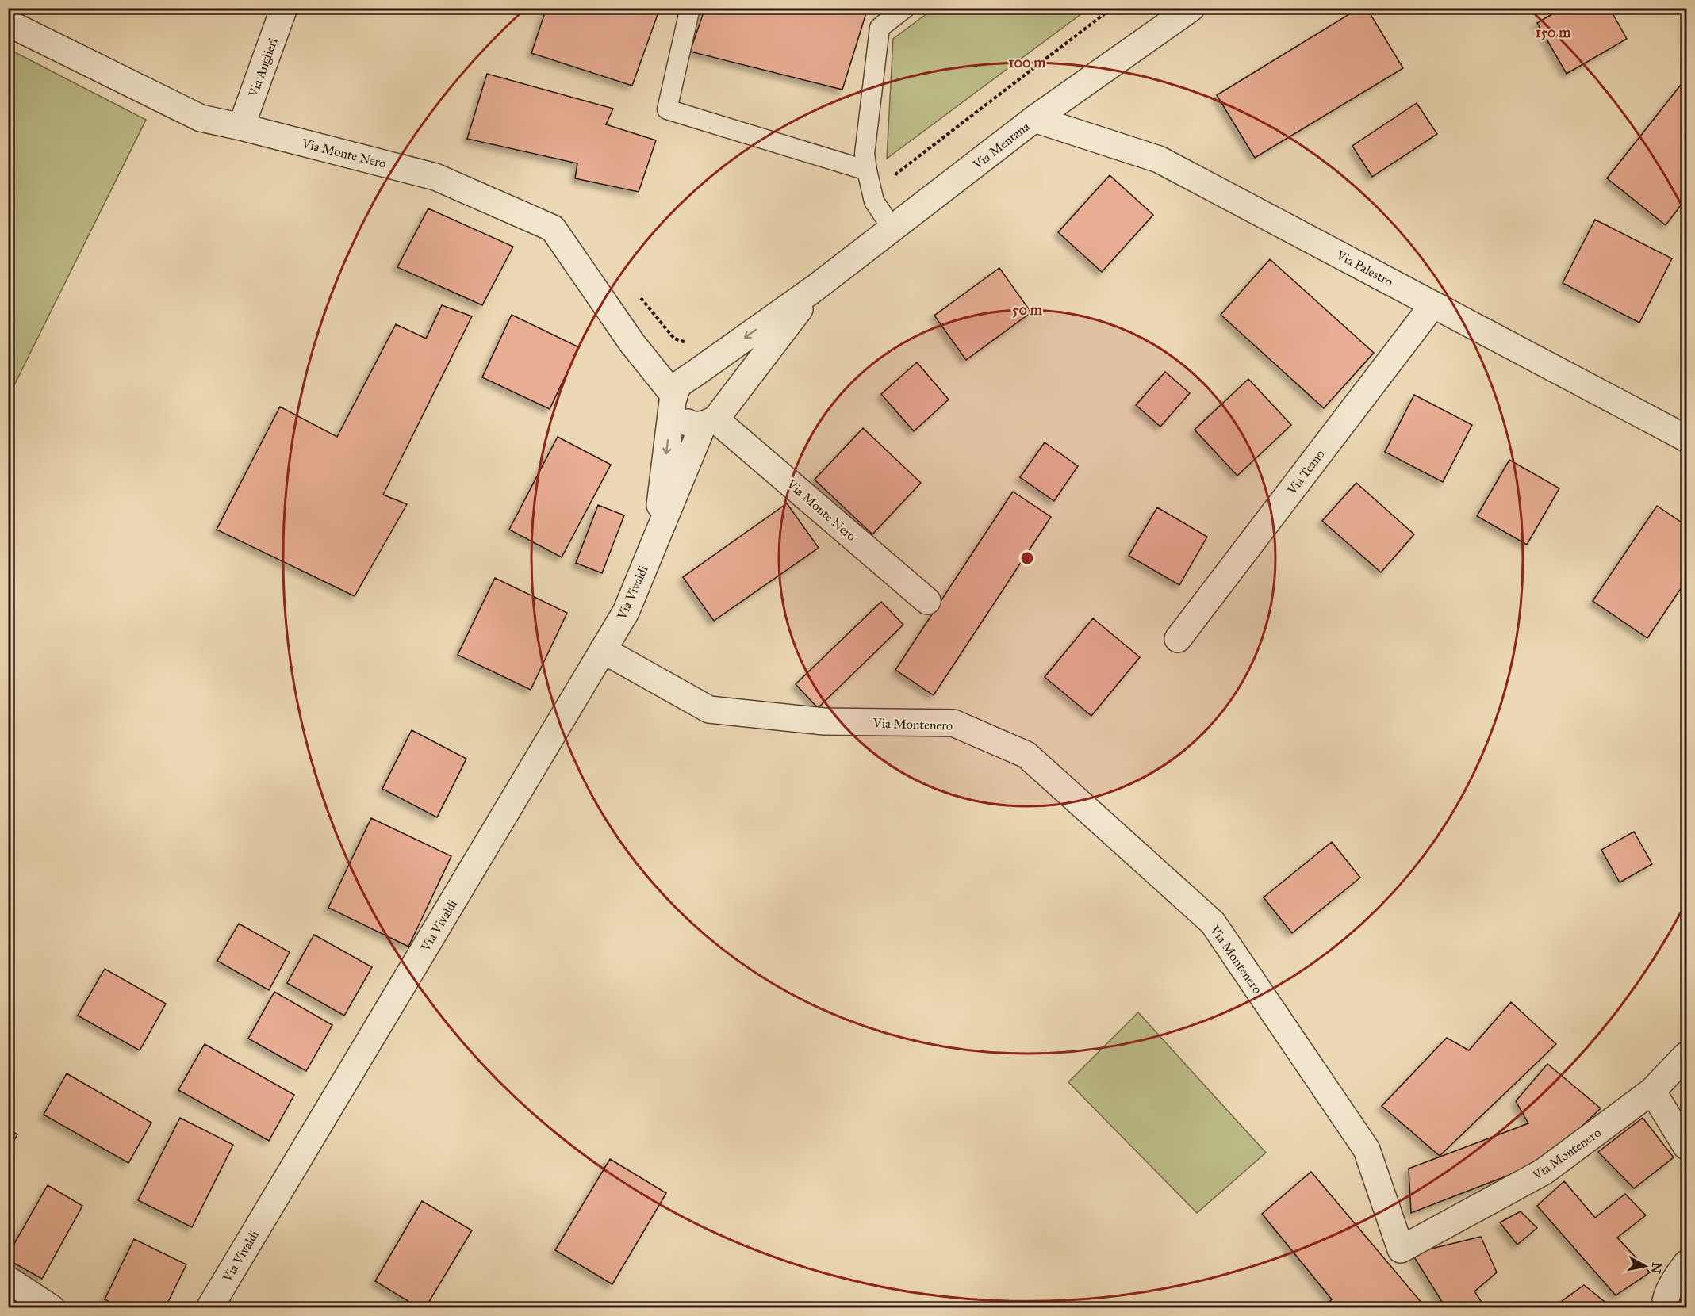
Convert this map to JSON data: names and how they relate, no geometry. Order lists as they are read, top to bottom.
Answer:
{
  "streets": {
    "street": [
      "Via Anglieri",
      "Via Mentana",
      "Via Monte Nero",
      "Via Palestro",
      "Via Teano",
      "Via Vivaldi",
      "Via Montenero"
    ]
  },
  "crossings": [
    ["Via Anglieri", "Via Monte Nero"],
    ["Via Mentana", "Via Monte Nero"],
    ["Via Mentana", "Via Palestro"],
    ["Via Mentana", "Via Vivaldi"],
    ["Via Monte Nero", "Via Vivaldi"],
    ["Via Palestro", "Via Teano"],
    ["Via Vivaldi", "Via Montenero"]
  ],
  "north": "right",
  "rings": ["150 m", "100 m", "50 m"]
}
